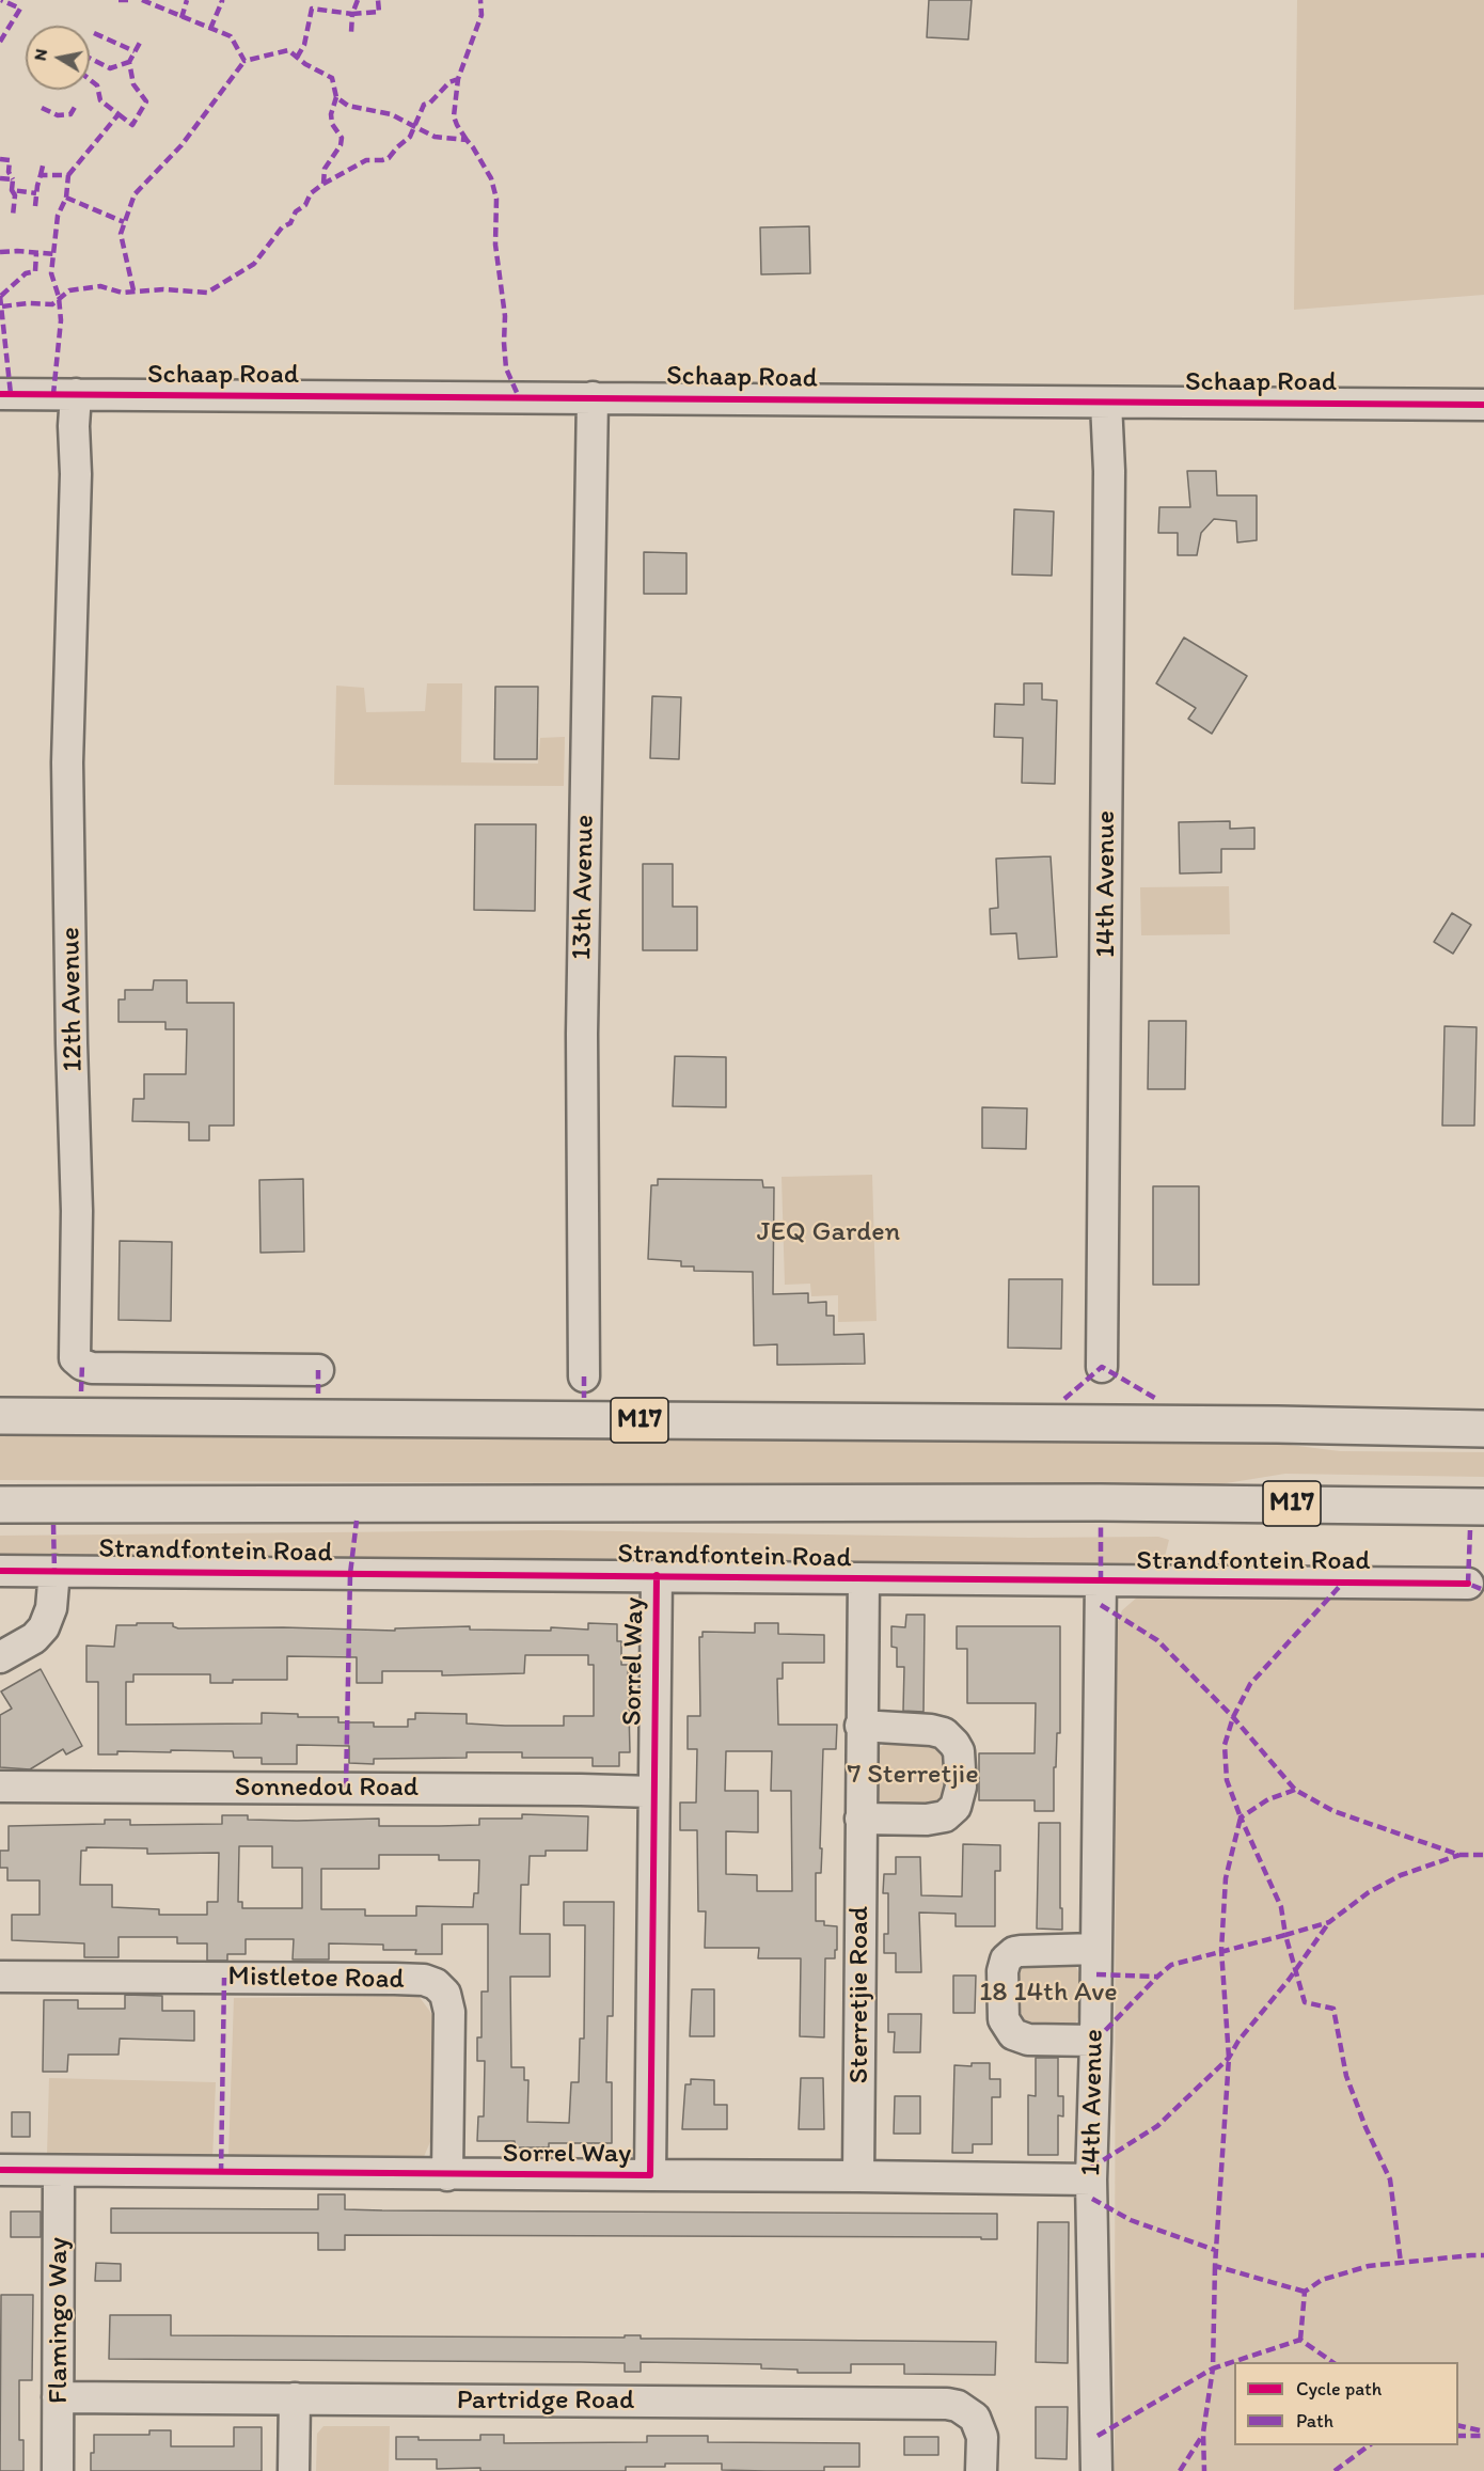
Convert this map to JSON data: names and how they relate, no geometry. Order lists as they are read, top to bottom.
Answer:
{
  "streets": {
    "main road": ["M17", "Strandfontein Road"],
    "street": [
      "Schaap Road",
      "14th Avenue",
      "13th Avenue",
      "12th Avenue",
      "Sorrel Way",
      "Sonnedou Road",
      "Mistletoe Road",
      "Sterretjie Road",
      "Flamingo Way",
      "Partridge Road"
    ]
  },
  "crossings": [
    ["Schaap Road", "14th Avenue"],
    ["Schaap Road", "13th Avenue"],
    ["Schaap Road", "12th Avenue"],
    ["14th Avenue", "Strandfontein Road"],
    ["Strandfontein Road", "Sorrel Way"],
    ["Strandfontein Road", "Sterretjie Road"],
    ["Sorrel Way", "Sonnedou Road"],
    ["Sorrel Way", "Mistletoe Road"],
    ["Sorrel Way", "Sterretjie Road"],
    ["Sorrel Way", "Flamingo Way"],
    ["Flamingo Way", "Partridge Road"]
  ],
  "parks": ["JEQ Garden", "7 Sterretjie", "18 14th Ave"],
  "legend": ["Cycle path", "Path"],
  "north": "left"
}
